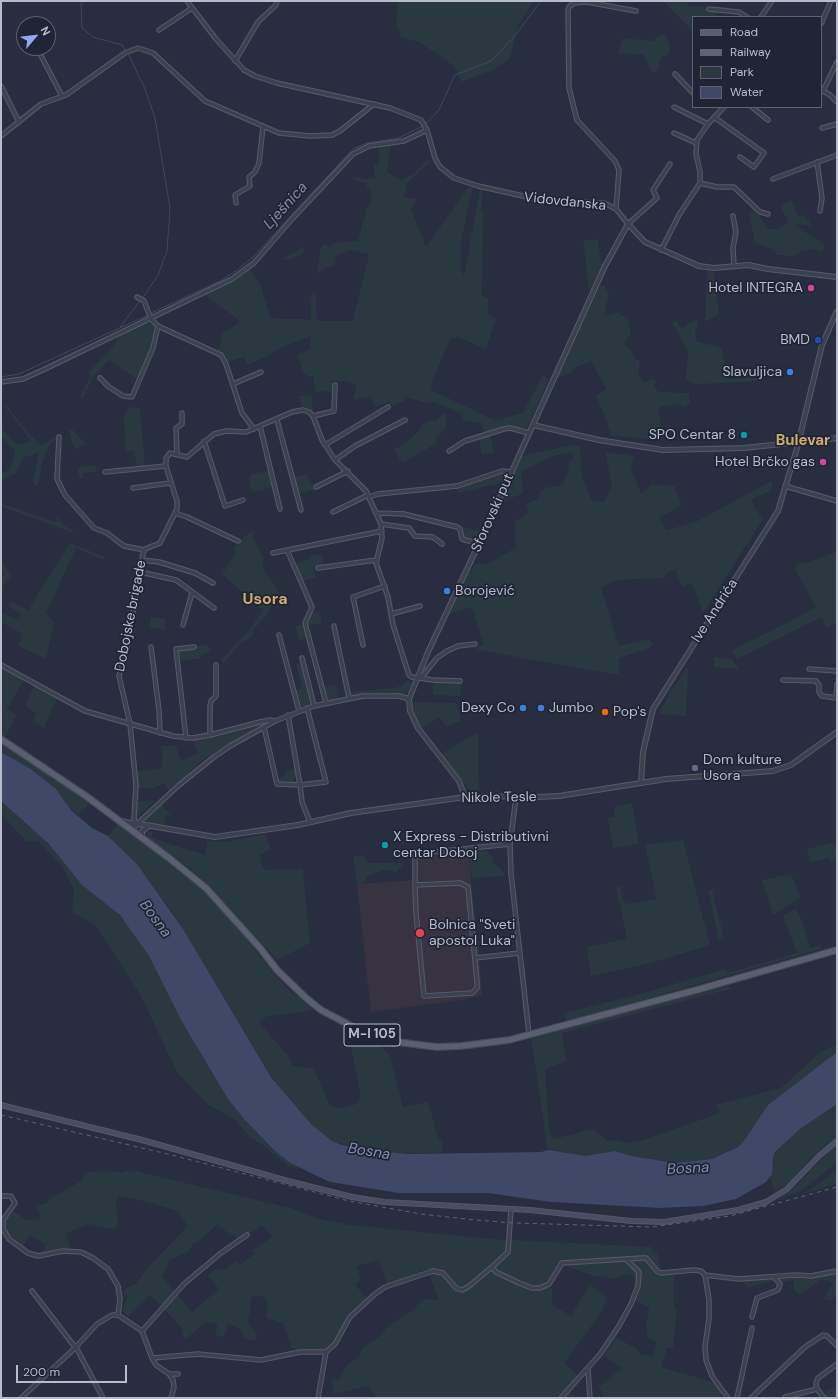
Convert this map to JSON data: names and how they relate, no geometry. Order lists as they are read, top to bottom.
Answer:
{
  "streets": {
    "main road": ["M-I 105"],
    "street": [
      "Vidovdanska",
      "Sforovski put",
      "Ive Andrića",
      "Dobojske brigade",
      "Nikole Tesle"
    ]
  },
  "crossings": [
    ["Vidovdanska", "Sforovski put"],
    ["Ive Andrića", "Nikole Tesle"],
    ["Dobojske brigade", "Nikole Tesle"],
    ["Nikole Tesle", "M-I 105"]
  ],
  "districts": ["Bulevar", "Usora"],
  "water": ["Lješnica", "Bosna"],
  "places": [
    "Hotel INTEGRA",
    "BMD",
    "Slavuljica",
    "SPO Centar 8",
    "Hotel Brčko gas",
    "Borojević",
    "Dexy Co",
    "Jumbo",
    "Pop's",
    "Dom kulture Usora",
    "X Express - Distributivni centar Doboj",
    "Bolnica \"Sveti apostol Luka\""
  ],
  "legend": [
    "Road",
    "Railway",
    "Park",
    "Water"
  ],
  "scale_bar": "200 m",
  "north": "top right"
}
